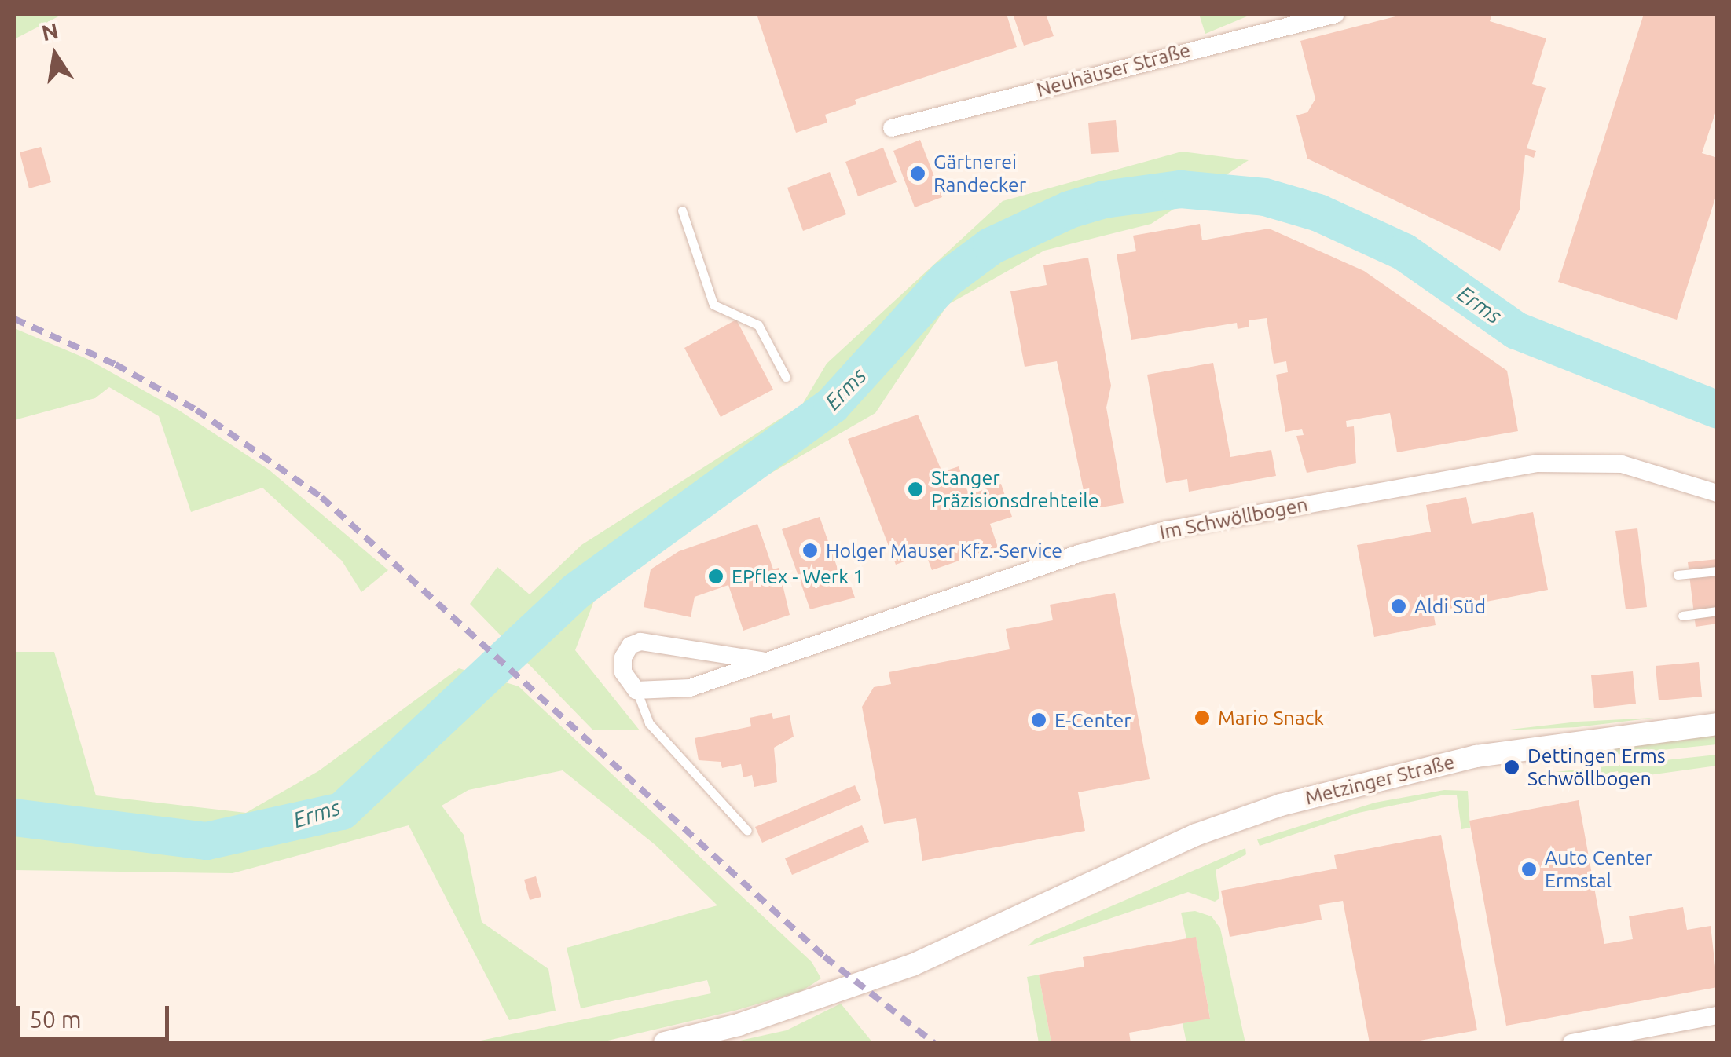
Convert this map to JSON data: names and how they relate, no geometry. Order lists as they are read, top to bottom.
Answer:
{
  "streets": {
    "street": ["Neuhäuser Straße", "Im Schwöllbogen", "Metzinger Straße"]
  },
  "water": ["Erms"],
  "places": [
    "Gärtnerei Randecker",
    "Stanger Präzisionsdrehteile",
    "Holger Mauser Kfz.-Service",
    "EPflex - Werk 1",
    "Aldi Süd",
    "Mario Snack",
    "E-Center",
    "Dettingen Erms Schwöllbogen",
    "Auto Center Ermstal"
  ],
  "scale_bar": "50 m",
  "north": "top"
}
